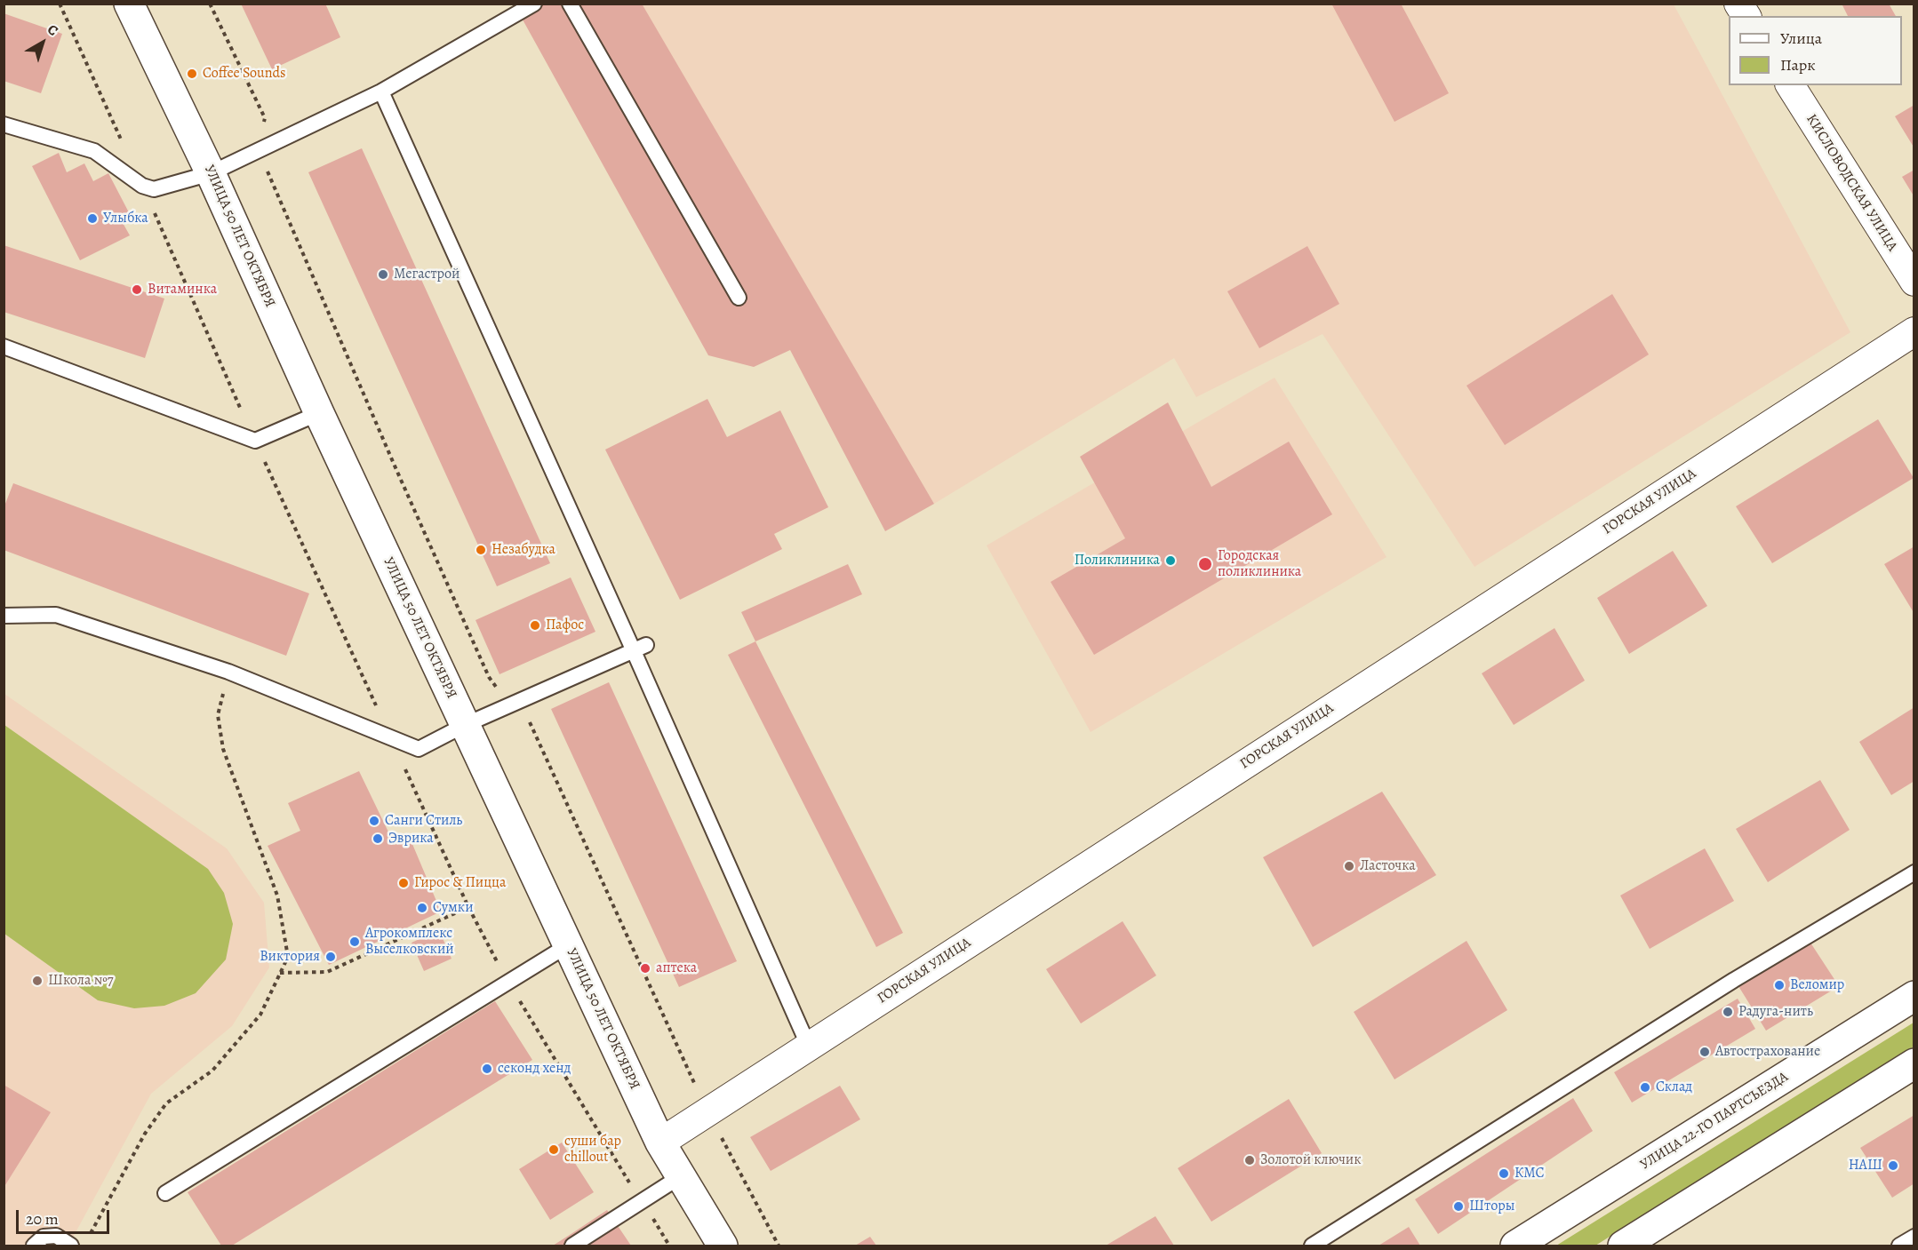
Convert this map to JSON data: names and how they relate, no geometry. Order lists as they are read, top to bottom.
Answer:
{
  "streets": {
    "main road": ["УЛИЦА 50 ЛЕТ ОКТЯБРЯ", "УЛИЦА 22-ГО ПАРТСЪЕЗДА"],
    "street": ["КИСЛОВОДСКАЯ УЛИЦА", "ГОРСКАЯ УЛИЦА"]
  },
  "crossings": [
    ["УЛИЦА 50 ЛЕТ ОКТЯБРЯ", "ГОРСКАЯ УЛИЦА"]
  ],
  "places": [
    "Coffee Sounds",
    "Улыбка",
    "Мегастрой",
    "Витаминка",
    "Незабудка",
    "Поликлиника",
    "Городская поликлиника",
    "Пафос",
    "Санги Стиль",
    "Эврика",
    "Ласточка",
    "Гирос & Пицца",
    "Сумки",
    "Агрокомплекс Выселковский",
    "Виктория",
    "аптека",
    "Школа №7",
    "Веломир",
    "Радуга-нить",
    "Автострахование",
    "секонд хенд",
    "Склад",
    "суши бар chillout",
    "Золотой ключик",
    "НАШ",
    "КМС",
    "Шторы"
  ],
  "legend": ["Улица", "Парк"],
  "scale_bar": "20 m",
  "north": "top right"
}
